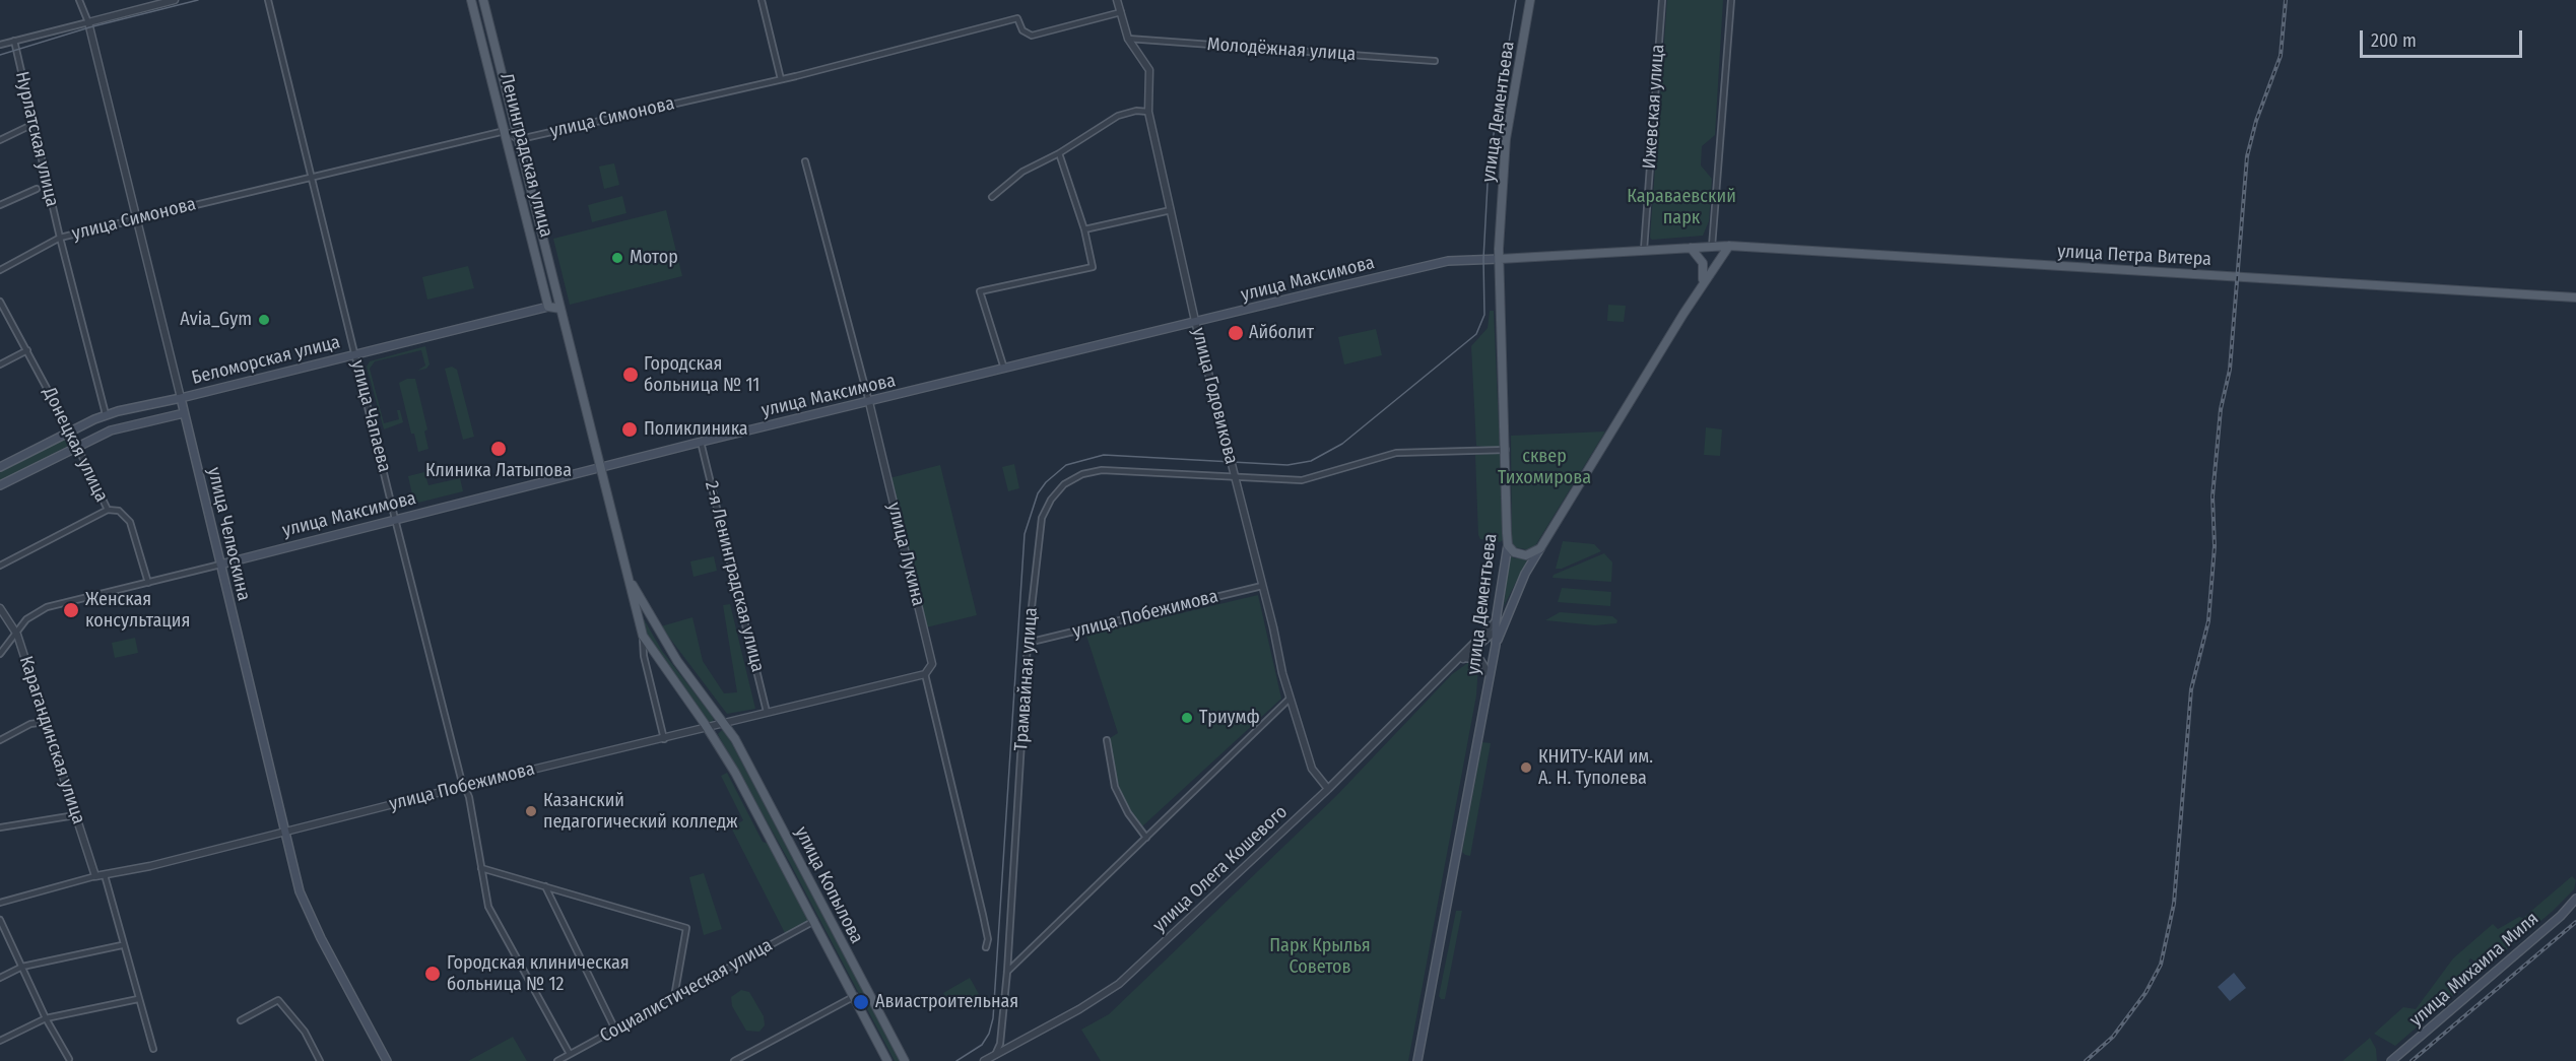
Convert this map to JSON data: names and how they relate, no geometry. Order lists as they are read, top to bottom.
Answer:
{
  "streets": {
    "main road": [
      "улица Дементьева",
      "Ленинградская улица",
      "улица Петра Витера",
      "улица Максимова",
      "Беломорская улица",
      "улица Челюскина",
      "улица Олега Кошевого",
      "улица Копылова",
      "улица Михаила Миля"
    ],
    "street": [
      "Молодёжная улица",
      "Ижевская улица",
      "улица Симонова",
      "Нурлатская улица",
      "улица Годовикова",
      "улица Чапаева",
      "Донецкая улица",
      "улица Лукина",
      "2-я Ленинградская улица",
      "улица Побежимова",
      "Трамвайная улица",
      "Карагандинская улица",
      "Социалистическая улица"
    ]
  },
  "crossings": [
    ["Молодёжная улица", "улица Годовикова"],
    ["Ижевская улица", "улица Максимова"],
    ["улица Дементьева", "улица Максимова"],
    ["улица Дементьева", "Трамвайная улица"],
    ["улица Дементьева", "улица Олега Кошевого"],
    ["улица Симонова", "Нурлатская улица"],
    ["улица Симонова", "Ленинградская улица"],
    ["улица Симонова", "улица Годовикова"],
    ["улица Симонова", "улица Чапаева"],
    ["улица Симонова", "улица Челюскина"],
    ["Нурлатская улица", "Беломорская улица"],
    ["Ленинградская улица", "улица Максимова"],
    ["Ленинградская улица", "Беломорская улица"],
    ["Ленинградская улица", "улица Побежимова"],
    ["Ленинградская улица", "улица Копылова"],
    ["улица Петра Витера", "улица Максимова"],
    ["улица Максимова", "улица Годовикова"],
    ["улица Максимова", "улица Чапаева"],
    ["улица Максимова", "Донецкая улица"],
    ["улица Максимова", "улица Челюскина"],
    ["улица Максимова", "улица Лукина"],
    ["улица Максимова", "2-я Ленинградская улица"],
    ["улица Максимова", "Карагандинская улица"],
    ["Беломорская улица", "улица Чапаева"],
    ["Беломорская улица", "Донецкая улица"],
    ["Беломорская улица", "улица Челюскина"],
    ["улица Годовикова", "улица Побежимова"],
    ["улица Годовикова", "Трамвайная улица"],
    ["улица Годовикова", "улица Олега Кошевого"],
    ["улица Чапаева", "улица Побежимова"],
    ["улица Чапаева", "Социалистическая улица"],
    ["улица Челюскина", "улица Побежимова"],
    ["улица Лукина", "улица Побежимова"],
    ["2-я Ленинградская улица", "улица Побежимова"],
    ["улица Побежимова", "Трамвайная улица"],
    ["улица Побежимова", "Карагандинская улица"],
    ["улица Побежимова", "улица Копылова"],
    ["Трамвайная улица", "улица Олега Кошевого"],
    ["улица Копылова", "Социалистическая улица"]
  ],
  "parks": ["Караваевский парк", "сквер Тихомирова", "Парк Крылья Советов"],
  "places": [
    "Мотор",
    "Avia_Gym",
    "Айболит",
    "Городская больница № 11",
    "Поликлиника",
    "Клиника Латыпова",
    "Женская консультация",
    "Триумф",
    "КНИТУ-КАИ им. А. Н. Туполева",
    "Казанский педагогический колледж",
    "Городская клиническая больница № 12",
    "Авиастроительная"
  ],
  "scale_bar": "200 m"
}
